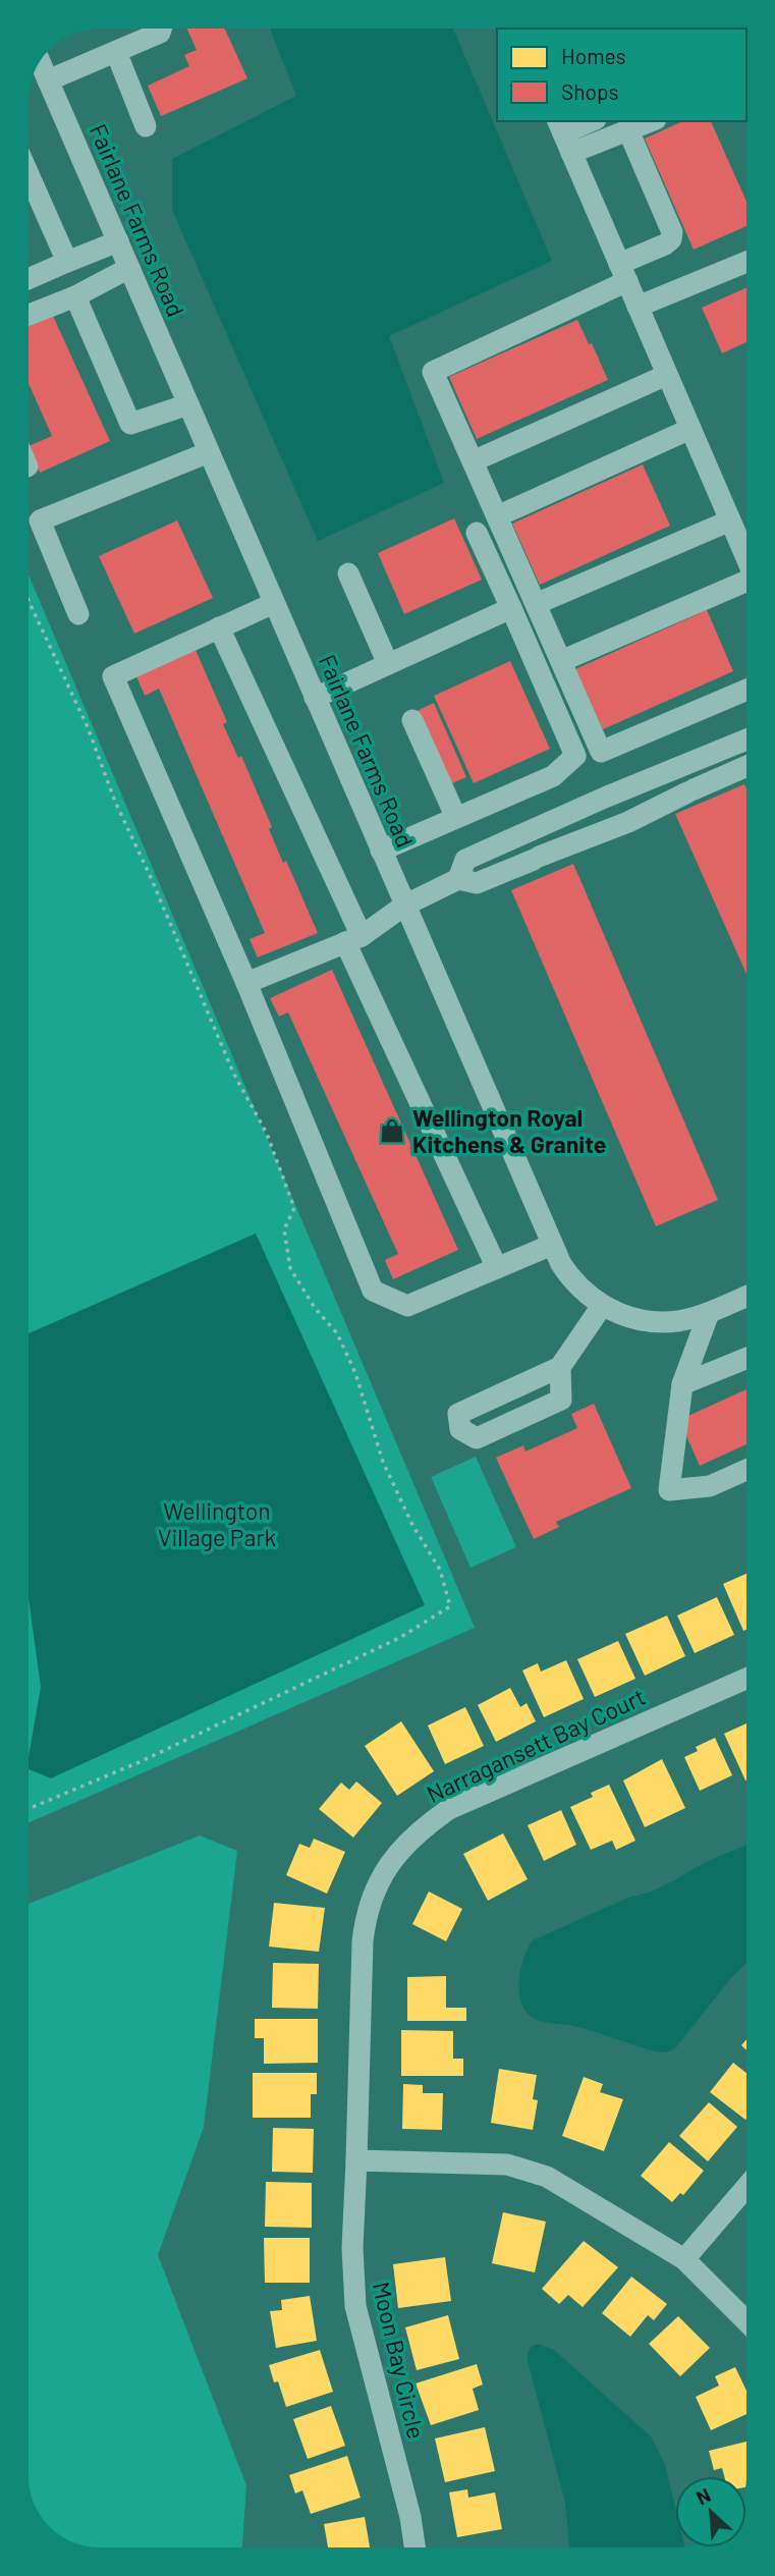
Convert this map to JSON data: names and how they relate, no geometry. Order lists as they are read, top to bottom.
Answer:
{
  "streets": {
    "street": ["Fairlane Farms Road", "Narragansett Bay Court", "Moon Bay Circle"]
  },
  "crossings": [
    ["Narragansett Bay Court", "Moon Bay Circle"]
  ],
  "parks": ["Wellington Village Park"],
  "places": {
    "shop": ["Wellington Royal Kitchens & Granite"]
  },
  "legend": ["Homes", "Shops"],
  "north": "top left"
}
